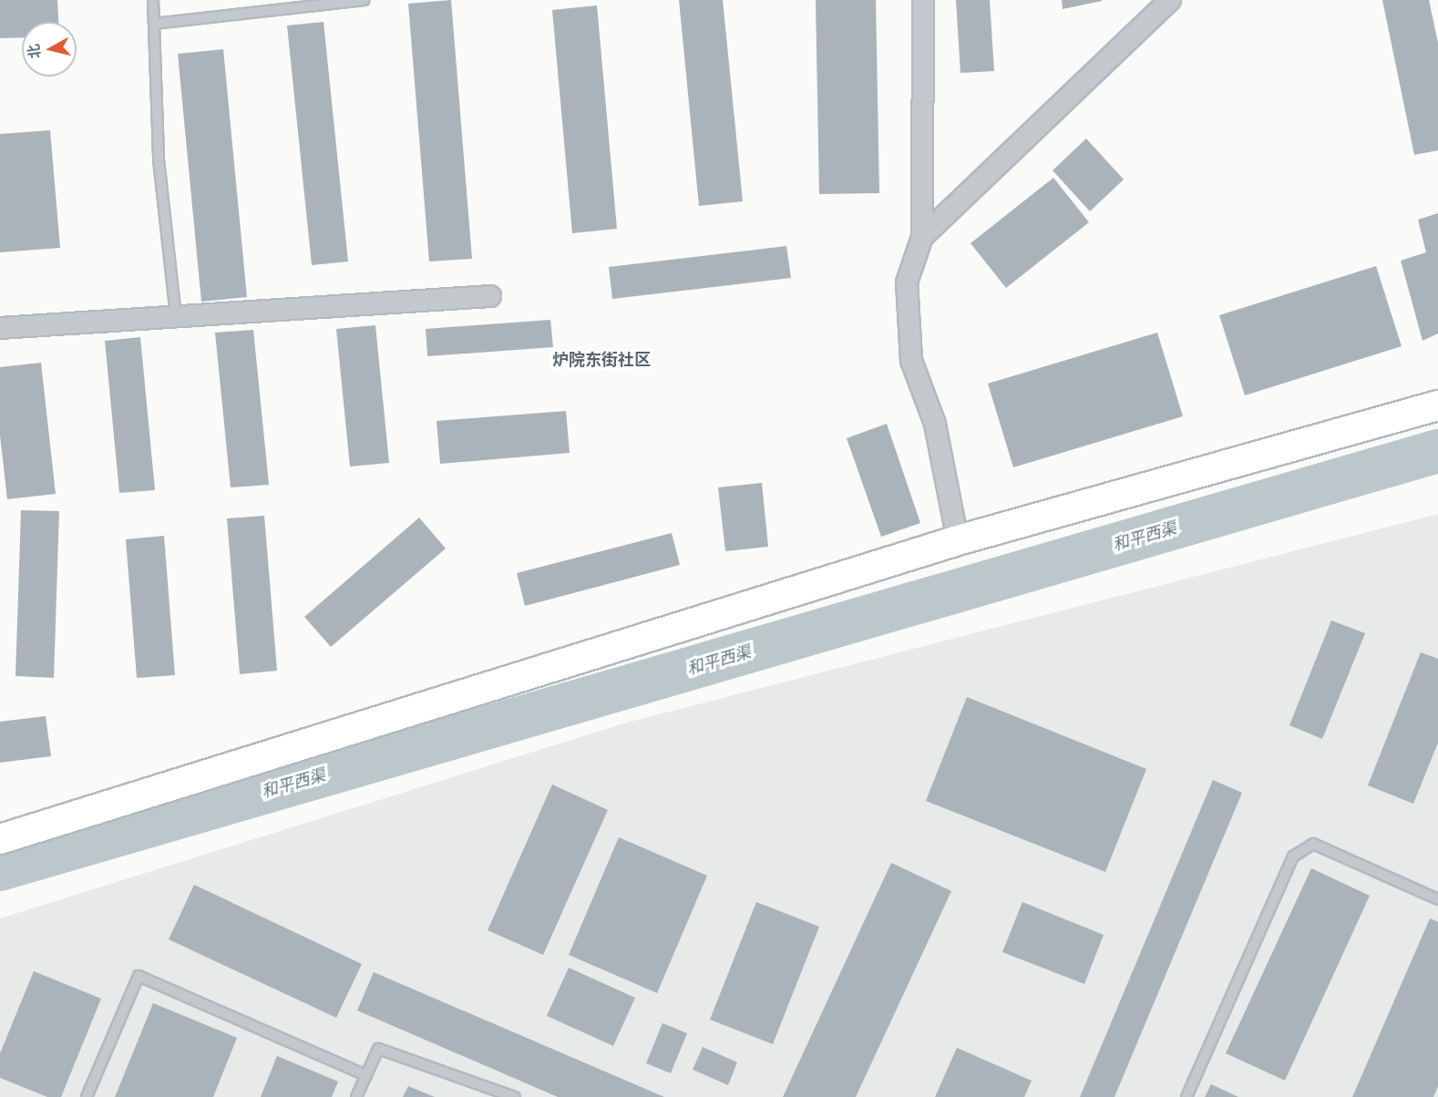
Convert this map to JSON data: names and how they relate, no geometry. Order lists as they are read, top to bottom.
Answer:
{
  "districts": ["炉院东街社区"],
  "water": ["和平西渠"],
  "north": "left"
}
